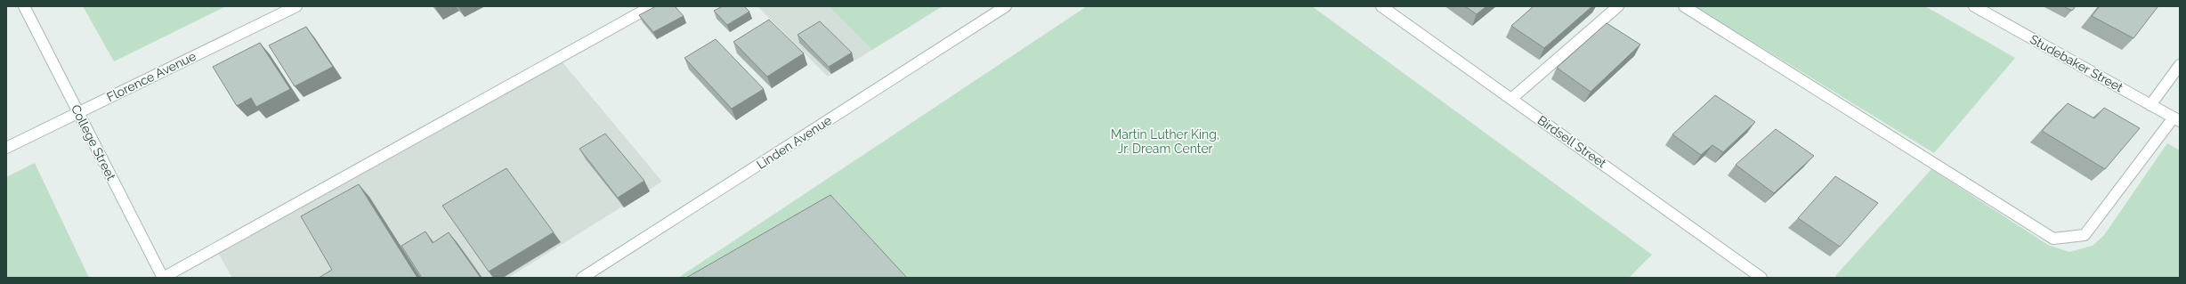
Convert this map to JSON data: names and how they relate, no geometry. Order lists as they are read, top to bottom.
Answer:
{
  "streets": {
    "street": [
      "Studebaker Street",
      "Florence Avenue",
      "Birdsell Street",
      "College Street",
      "Linden Avenue"
    ]
  },
  "crossings": [
    ["Florence Avenue", "College Street"]
  ],
  "parks": ["Martin Luther King, Jr. Dream Center"]
}
